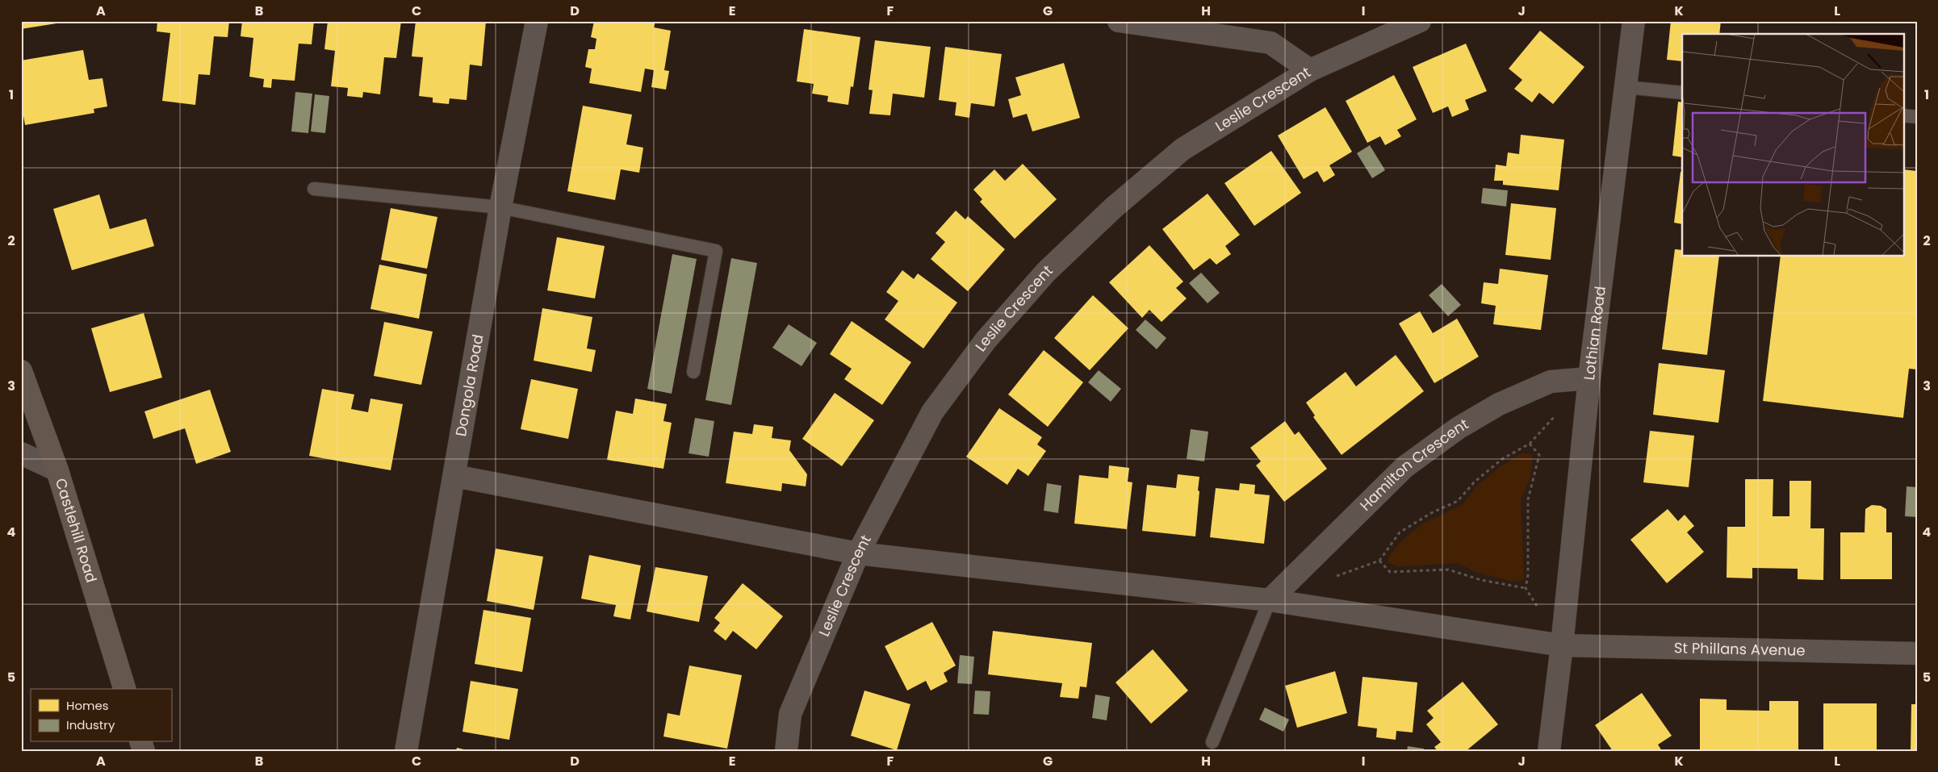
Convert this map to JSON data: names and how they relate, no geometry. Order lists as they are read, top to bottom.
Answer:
{
  "streets": {
    "main road": ["Castlehill Road"],
    "street": [
      "Leslie Crescent",
      "Lothian Road",
      "Dongola Road",
      "Hamilton Crescent",
      "St Phillans Avenue"
    ]
  },
  "crossings": [
    ["Leslie Crescent", "St Phillans Avenue"],
    ["Lothian Road", "Hamilton Crescent"],
    ["Lothian Road", "St Phillans Avenue"],
    ["Dongola Road", "St Phillans Avenue"],
    ["Hamilton Crescent", "St Phillans Avenue"]
  ],
  "legend": ["Homes", "Industry"],
  "grid": {
    "columns": [
      "A",
      "B",
      "C",
      "D",
      "E",
      "F",
      "G",
      "H",
      "I",
      "J",
      "K",
      "L"
    ],
    "rows": [
      "1",
      "2",
      "3",
      "4",
      "5"
    ]
  }
}
